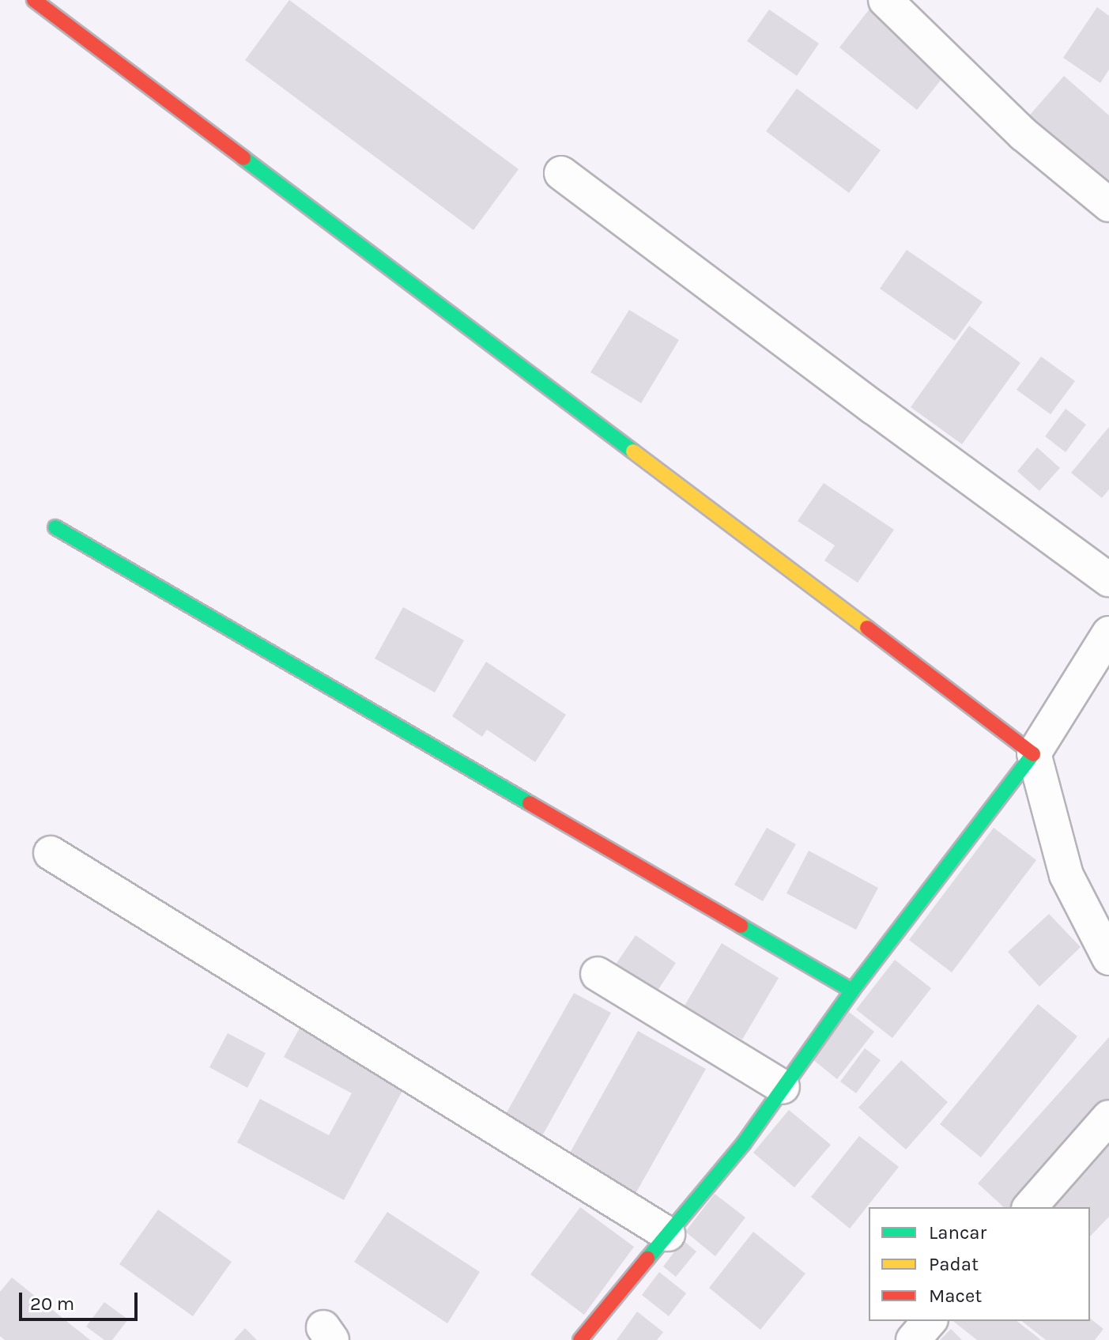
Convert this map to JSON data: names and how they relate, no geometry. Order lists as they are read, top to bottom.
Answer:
{
  "legend": ["Lancar", "Padat", "Macet"],
  "scale_bar": "20 m"
}
